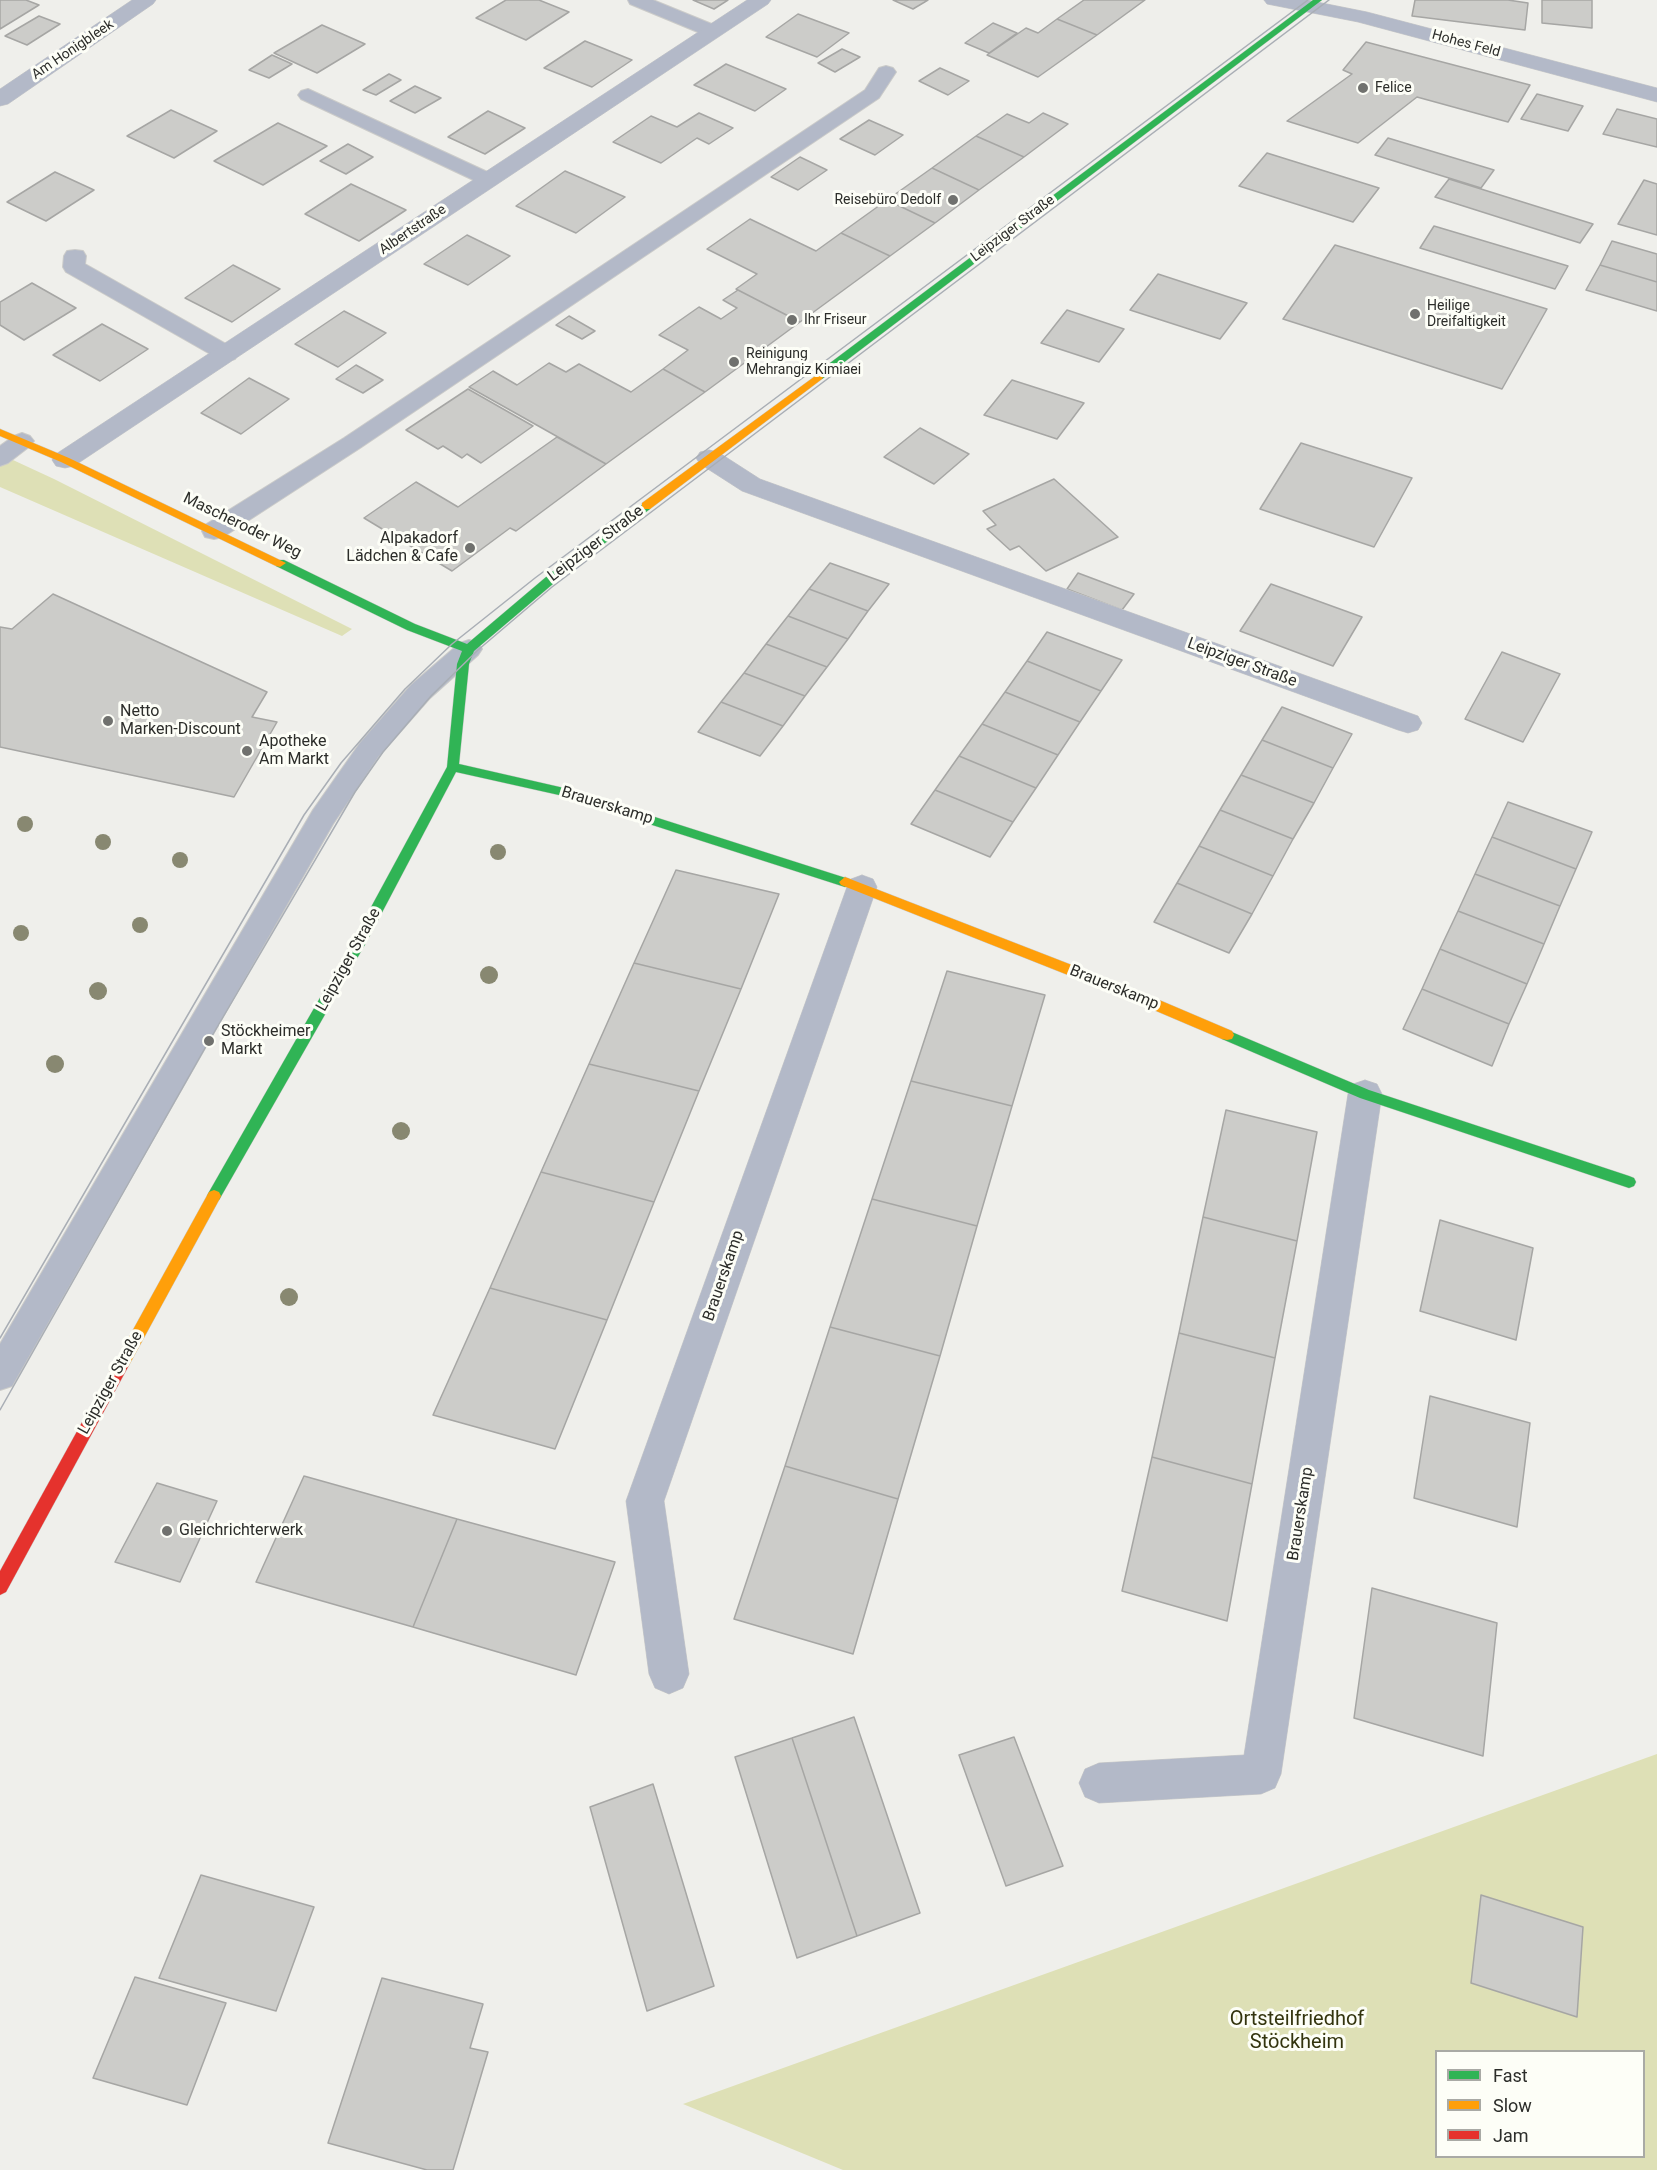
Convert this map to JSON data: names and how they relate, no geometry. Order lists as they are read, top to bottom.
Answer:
{
  "streets": {
    "street": [
      "Hohes Feld",
      "Am Honigbleek",
      "Leipziger Straße",
      "Albertstraße",
      "Mascheroder Weg",
      "Brauerskamp"
    ]
  },
  "crossings": [
    ["Hohes Feld", "Leipziger Straße"],
    ["Leipziger Straße", "Mascheroder Weg"],
    ["Leipziger Straße", "Brauerskamp"],
    ["Albertstraße", "Mascheroder Weg"]
  ],
  "parks": ["Ortsteilfriedhof Stöckheim"],
  "places": [
    "Felice",
    "Reisebüro Dedolf",
    "Heilige Dreifaltigkeit",
    "Ihr Friseur",
    "Reinigung Mehrangiz Kimiaei",
    "Alpakadorf Lädchen & Cafe",
    "Netto Marken-Discount",
    "Apotheke Am Markt",
    "Stöckheimer Markt",
    "Gleichrichterwerk"
  ],
  "legend": ["Fast", "Slow", "Jam"]
}
